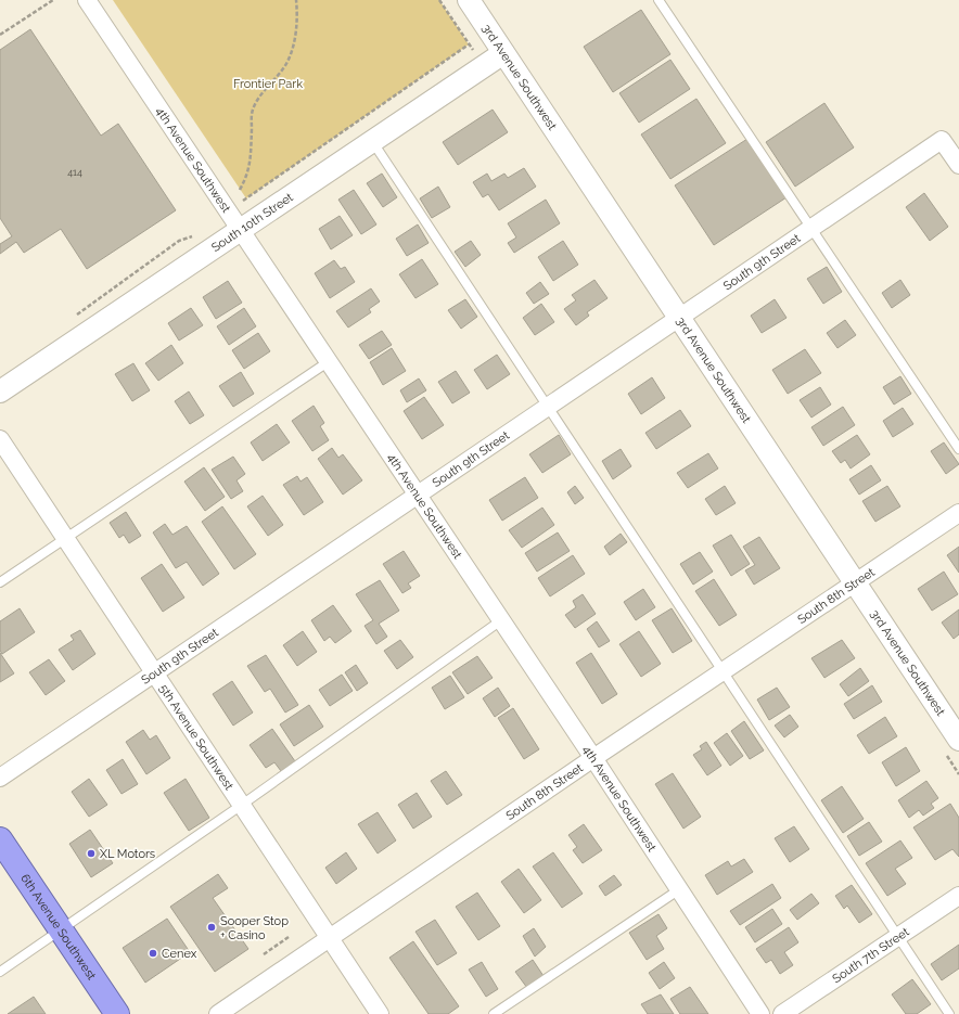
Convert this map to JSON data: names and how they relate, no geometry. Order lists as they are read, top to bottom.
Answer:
{
  "streets": {
    "highway": ["6th Avenue Southwest"],
    "street": [
      "3rd Avenue Southwest",
      "4th Avenue Southwest",
      "South 10th Street",
      "South 9th Street",
      "South 8th Street",
      "5th Avenue Southwest",
      "South 7th Street"
    ]
  },
  "crossings": [
    ["3rd Avenue Southwest", "South 10th Street"],
    ["3rd Avenue Southwest", "South 9th Street"],
    ["3rd Avenue Southwest", "South 8th Street"],
    ["4th Avenue Southwest", "South 10th Street"],
    ["4th Avenue Southwest", "South 9th Street"],
    ["4th Avenue Southwest", "South 8th Street"],
    ["South 9th Street", "5th Avenue Southwest"],
    ["South 8th Street", "5th Avenue Southwest"]
  ],
  "parks": ["Frontier Park"],
  "places": ["XL Motors", "Sooper Stop + Casino", "Cenex"],
  "house_numbers": ["414"]
}
